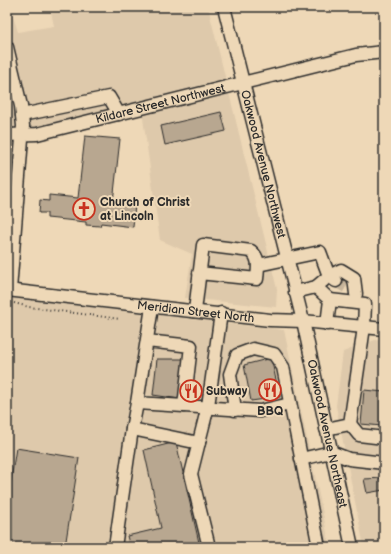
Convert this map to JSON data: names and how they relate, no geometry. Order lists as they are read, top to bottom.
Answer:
{
  "streets": {
    "street": [
      "Kildare Street Northwest",
      "Oakwood Avenue Northwest",
      "Meridian Street North",
      "Oakwood Avenue Northeast"
    ]
  },
  "crossings": [
    ["Kildare Street Northwest", "Oakwood Avenue Northwest"],
    ["Oakwood Avenue Northwest", "Meridian Street North"],
    ["Oakwood Avenue Northwest", "Oakwood Avenue Northeast"],
    ["Meridian Street North", "Oakwood Avenue Northeast"]
  ],
  "places": {
    "church": ["Church of Christ at Lincoln"],
    "restaurant": ["BBQ", "Subway"]
  }
}
